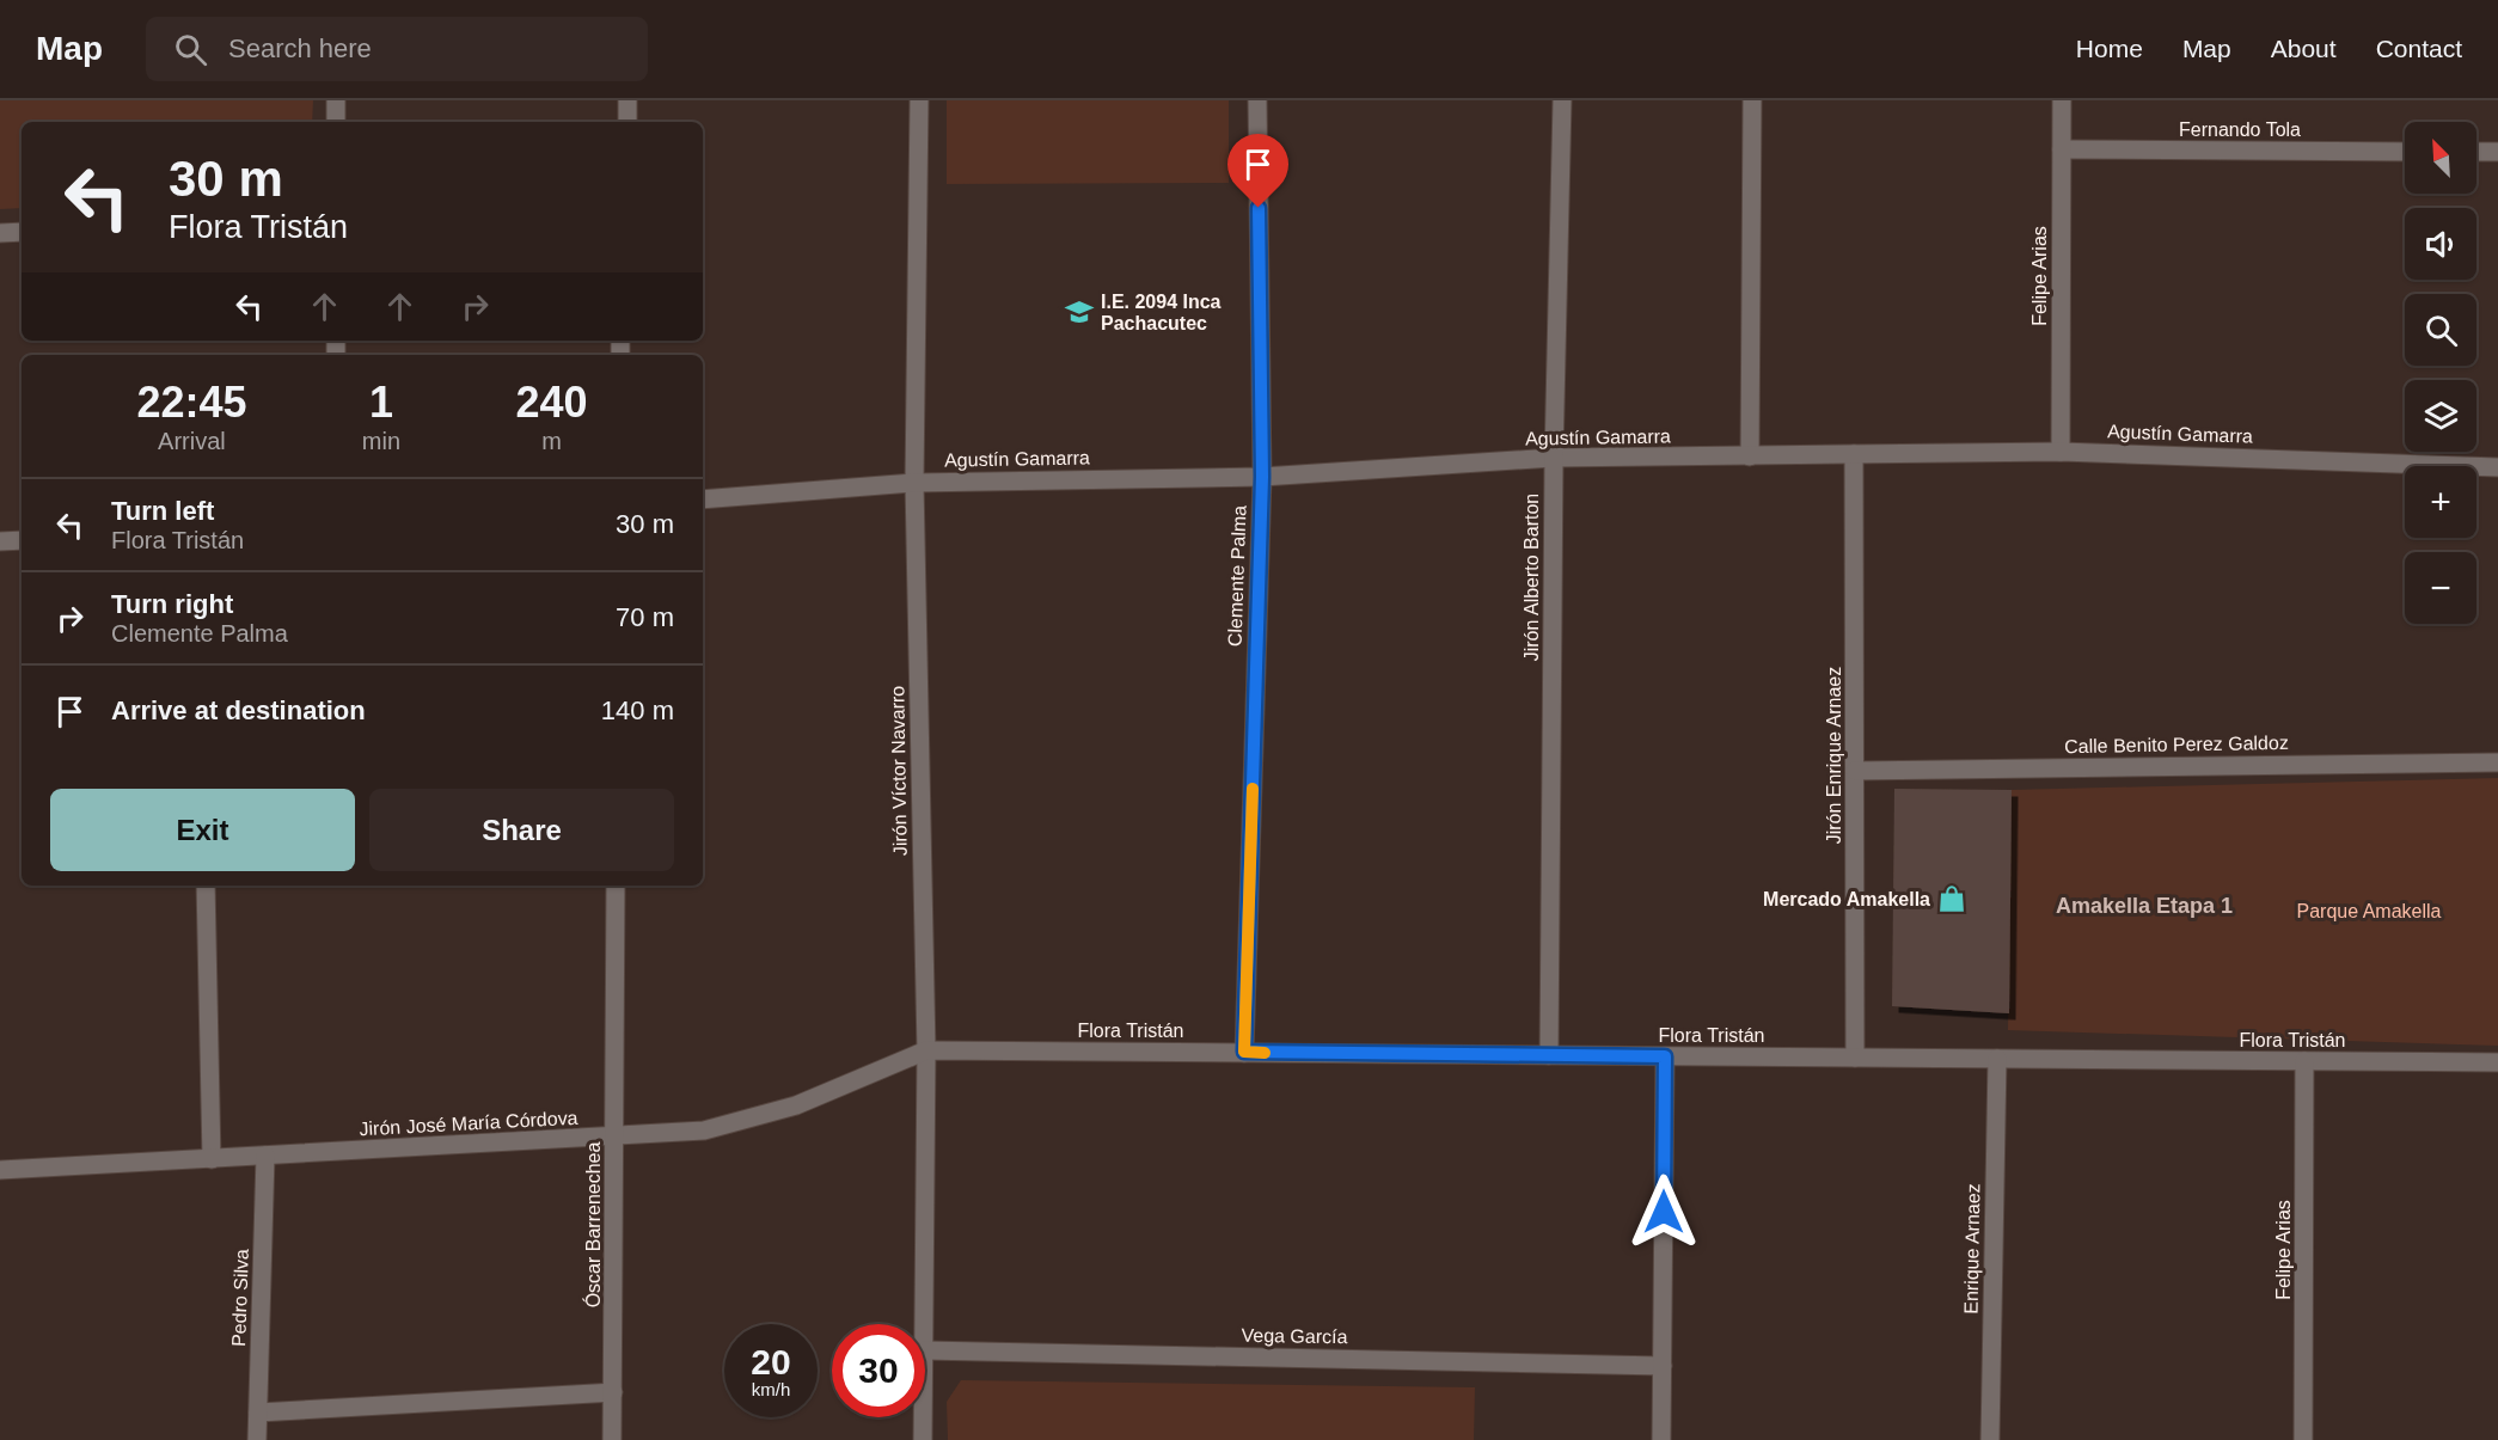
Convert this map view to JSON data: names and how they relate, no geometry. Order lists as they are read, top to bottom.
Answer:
{
  "streets": {
    "street": [
      "Fernando Tola",
      "Felipe Arias",
      "Agustín Gamarra",
      "Clemente Palma",
      "Jirón Alberto Barton",
      "Calle Benito Perez Galdoz",
      "Jirón Enrique Arnaez",
      "Jirón Víctor Navarro",
      "Flora Tristán",
      "Jirón José María Córdova",
      "Óscar Barrenechea",
      "Enrique Arnaez",
      "Pedro Silva",
      "Vega García"
    ]
  },
  "crossings": [
    ["Fernando Tola", "Felipe Arias"],
    ["Felipe Arias", "Agustín Gamarra"],
    ["Felipe Arias", "Flora Tristán"],
    ["Agustín Gamarra", "Clemente Palma"],
    ["Agustín Gamarra", "Jirón Alberto Barton"],
    ["Agustín Gamarra", "Jirón Enrique Arnaez"],
    ["Agustín Gamarra", "Jirón Víctor Navarro"],
    ["Clemente Palma", "Flora Tristán"],
    ["Jirón Alberto Barton", "Flora Tristán"],
    ["Calle Benito Perez Galdoz", "Jirón Enrique Arnaez"],
    ["Jirón Enrique Arnaez", "Flora Tristán"],
    ["Jirón Víctor Navarro", "Flora Tristán"],
    ["Jirón Víctor Navarro", "Jirón José María Córdova"],
    ["Jirón Víctor Navarro", "Vega García"],
    ["Flora Tristán", "Jirón José María Córdova"],
    ["Flora Tristán", "Enrique Arnaez"],
    ["Jirón José María Córdova", "Óscar Barrenechea"],
    ["Jirón José María Córdova", "Pedro Silva"]
  ],
  "districts": ["Amakella Etapa 1"],
  "parks": ["Parque Amakella"],
  "places": {
    "school or university": ["I.E. 2094 Inca Pachacutec"],
    "shop": ["Mercado Amakella"]
  },
  "north": "top left",
  "page": {
    "header": "Map",
    "search": "Search here",
    "nav": [
      "Home",
      "Map",
      "About",
      "Contact"
    ],
    "map_buttons": ["+", "−"],
    "turn": ["30 m", "Flora Tristán"],
    "eta": [
      "22:45",
      "Arrival",
      "1",
      "min",
      "240",
      "m"
    ],
    "list": [
      {
        "name": "Turn left",
        "note": "Flora Tristán",
        "value": "30 m"
      },
      {
        "name": "Turn right",
        "note": "Clemente Palma",
        "value": "70 m"
      },
      {
        "name": "Arrive at destination",
        "value": "140 m"
      }
    ],
    "buttons": ["Exit", "Share"],
    "speed": "20 km/h",
    "limit": "30"
  }
}
